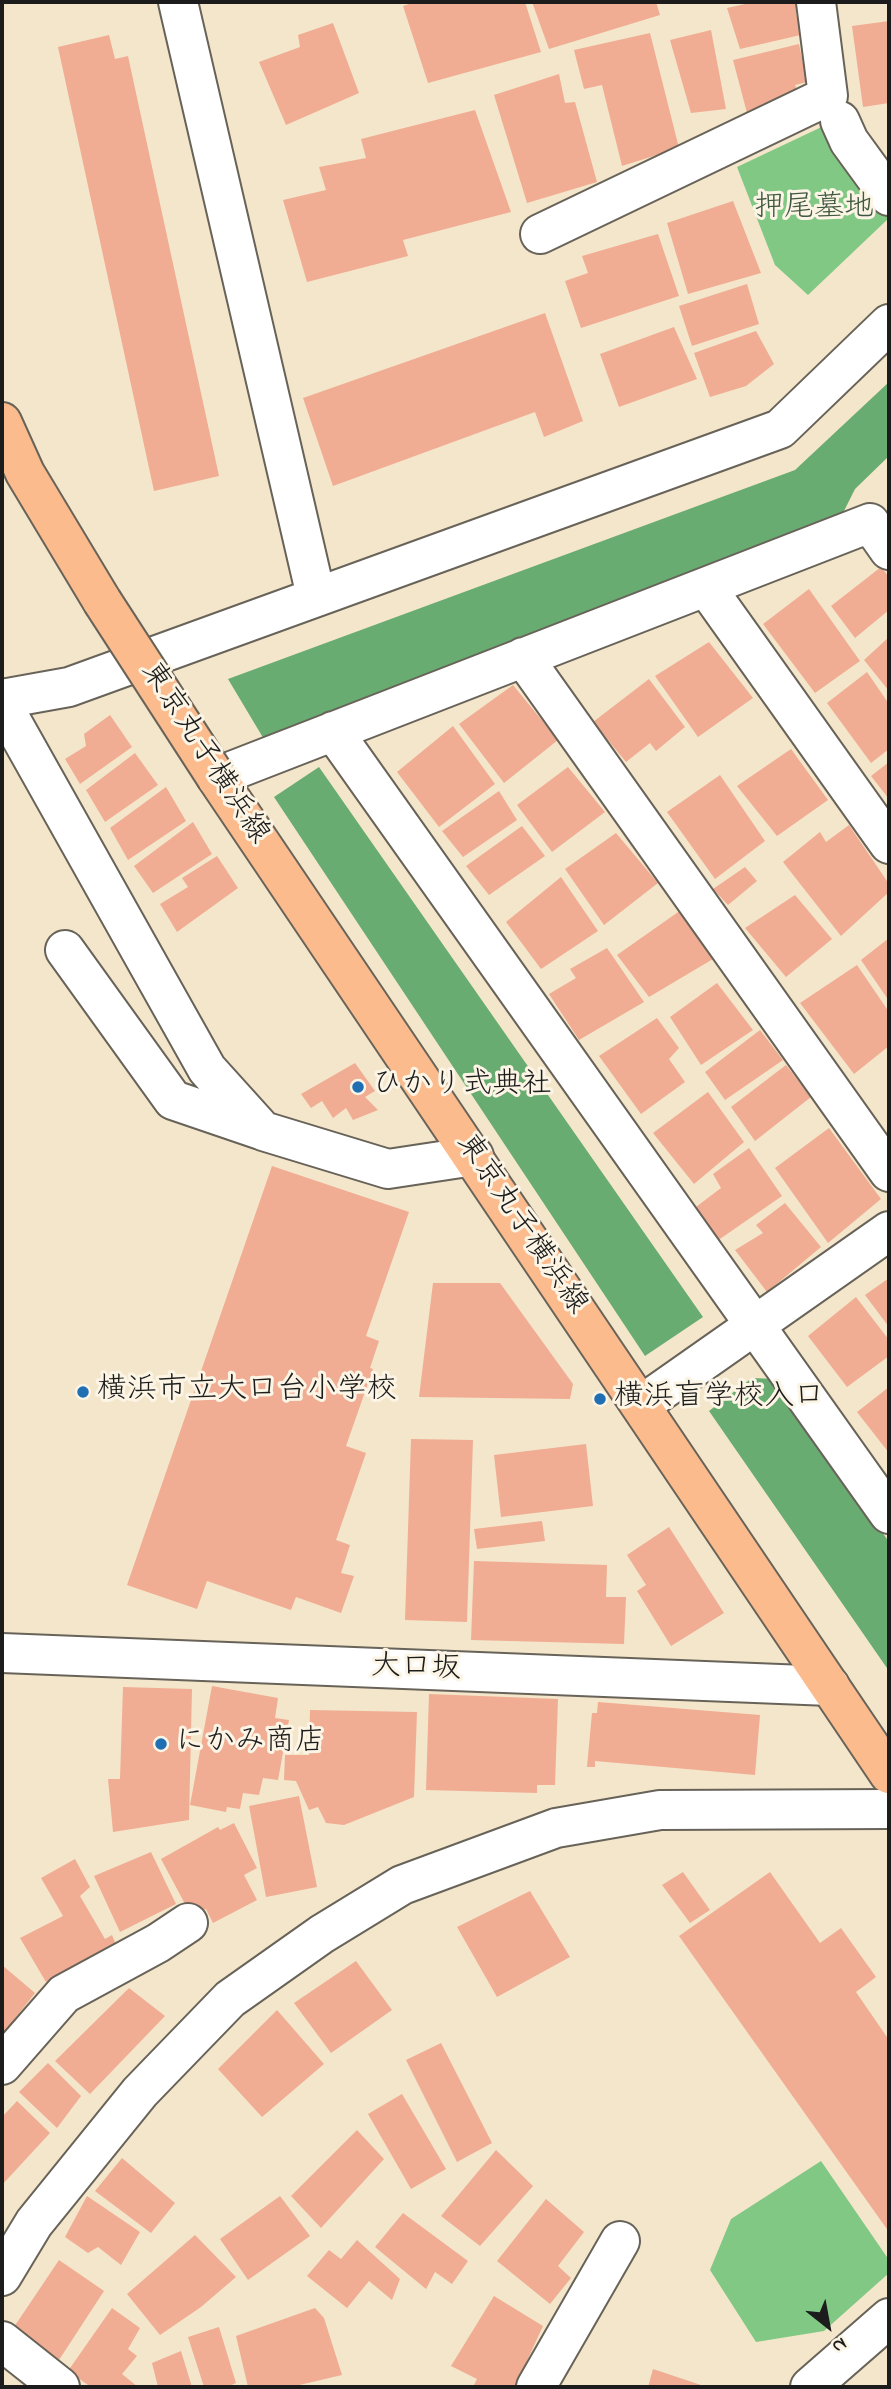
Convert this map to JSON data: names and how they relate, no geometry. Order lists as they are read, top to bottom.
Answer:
{
  "streets": {
    "main road": ["東京丸子横浜線"],
    "street": ["大口坂"]
  },
  "crossings": [
    ["東京丸子横浜線", "大口坂"]
  ],
  "parks": ["押尾墓地"],
  "places": [
    "ひかり式典社",
    "横浜市立大口台小学校",
    "横浜盲学校入口",
    "にかみ商店"
  ],
  "north": "bottom right"
}
